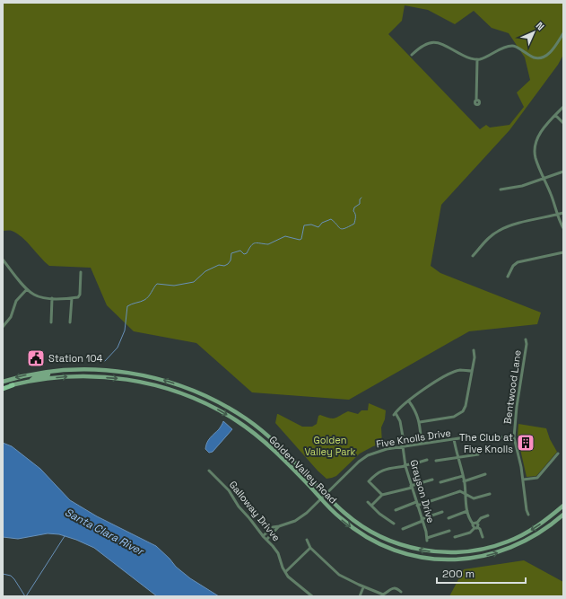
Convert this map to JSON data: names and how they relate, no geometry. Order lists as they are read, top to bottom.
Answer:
{
  "streets": {
    "main road": ["Golden Valley Road"],
    "street": [
      "Bentwood Lane",
      "Five Knolls Drive",
      "Grayson Drive",
      "Galloway Drivve"
    ]
  },
  "crossings": [
    ["Bentwood Lane", "Five Knolls Drive"],
    ["Five Knolls Drive", "Golden Valley Road"],
    ["Five Knolls Drive", "Grayson Drive"]
  ],
  "water": ["Santa Clara River"],
  "parks": ["Golden Valley Park"],
  "places": {
    "public building": ["Station 104"],
    "building": ["The Club at Five Knolls"]
  },
  "scale_bar": "200 m",
  "north": "top right"
}
